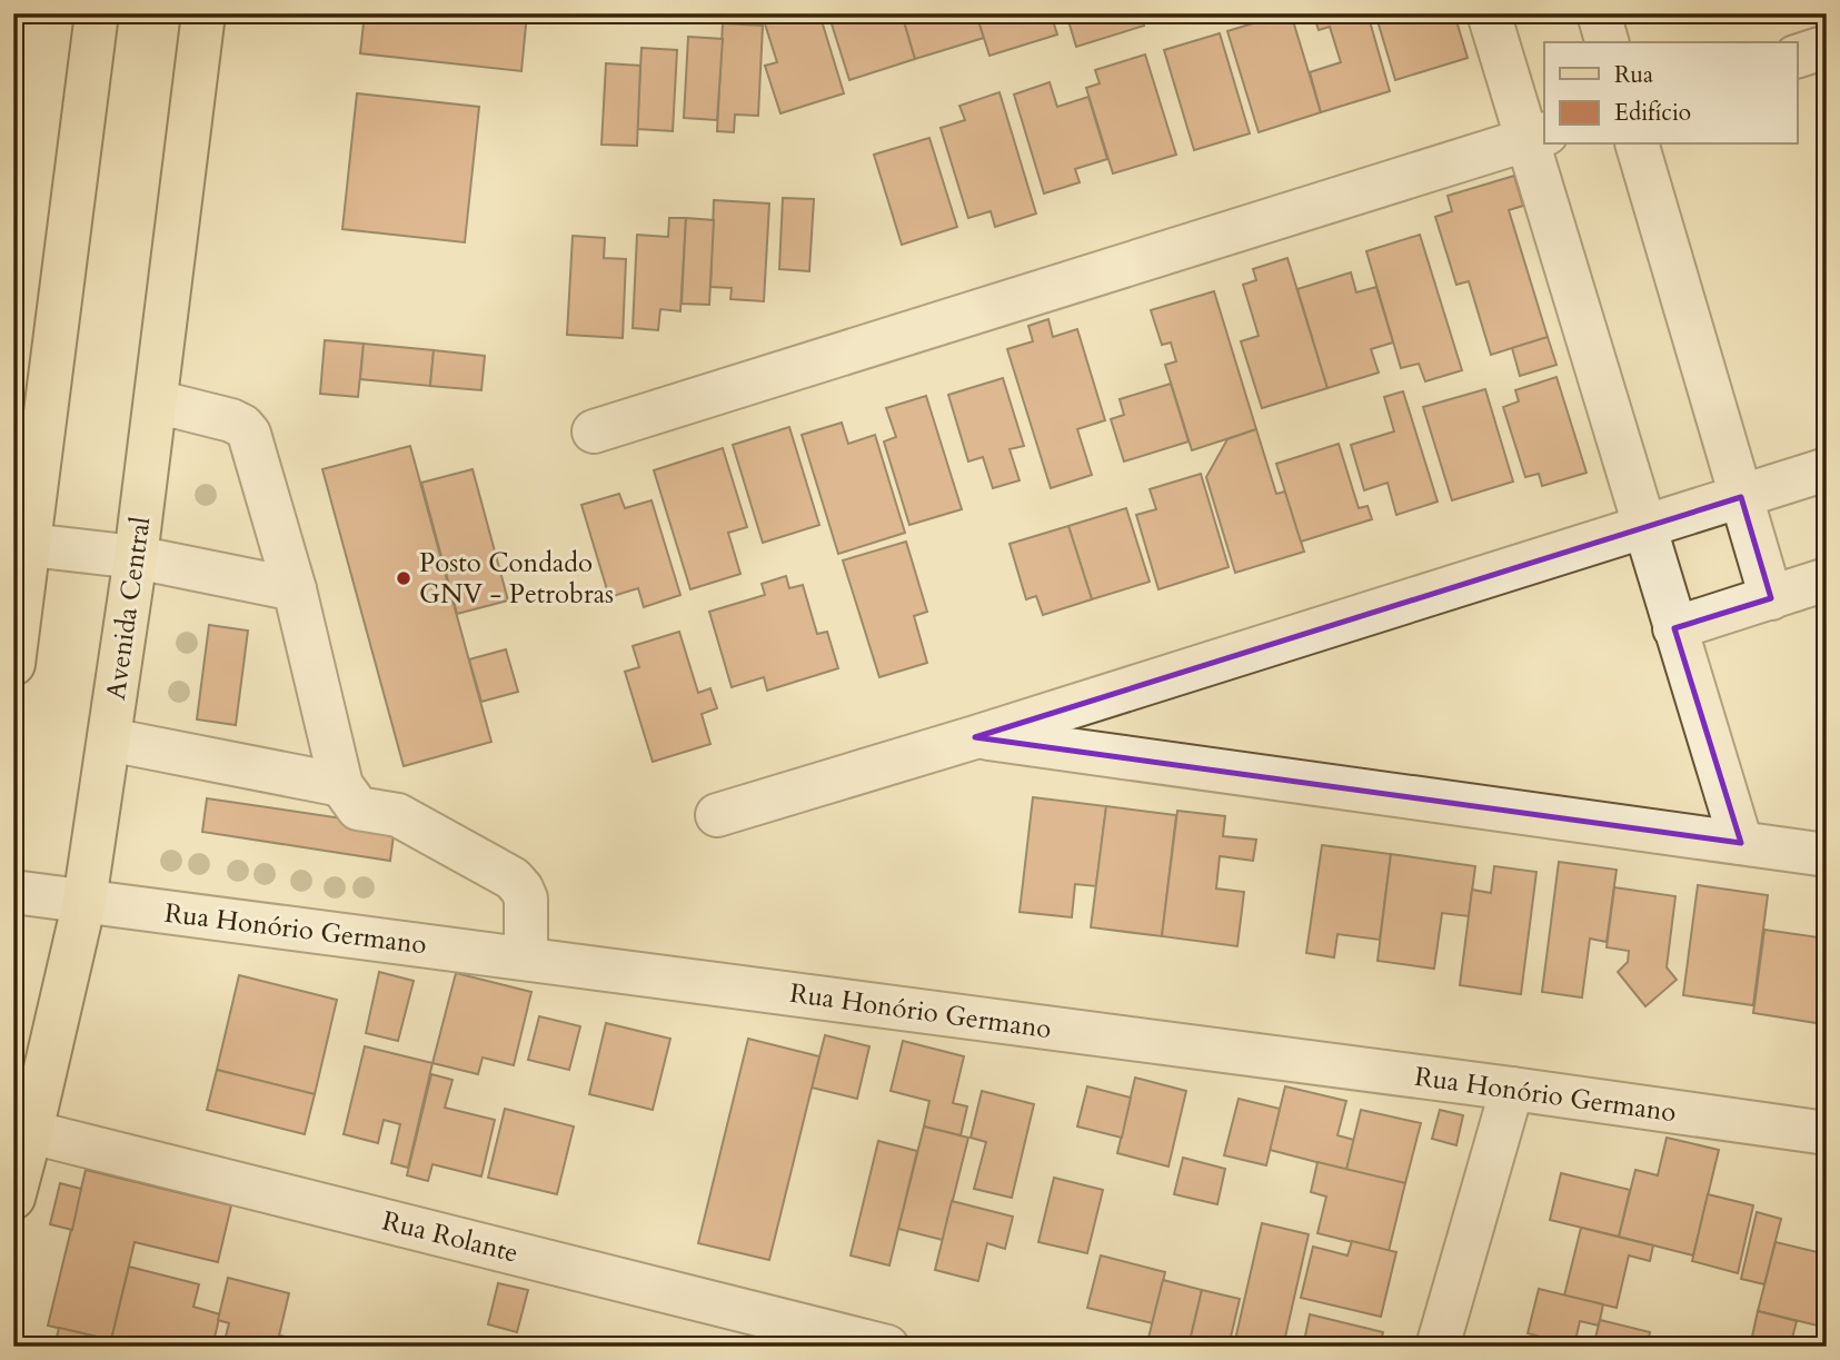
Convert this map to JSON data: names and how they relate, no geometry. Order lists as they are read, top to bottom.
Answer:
{
  "streets": {
    "main road": ["Avenida Central"],
    "street": ["Rua Honório Germano", "Rua Rolante"]
  },
  "crossings": [
    ["Avenida Central", "Rua Honório Germano"],
    ["Avenida Central", "Rua Rolante"]
  ],
  "places": ["Posto Condado GNV - Petrobras"],
  "legend": ["Rua", "Edifício"]
}
